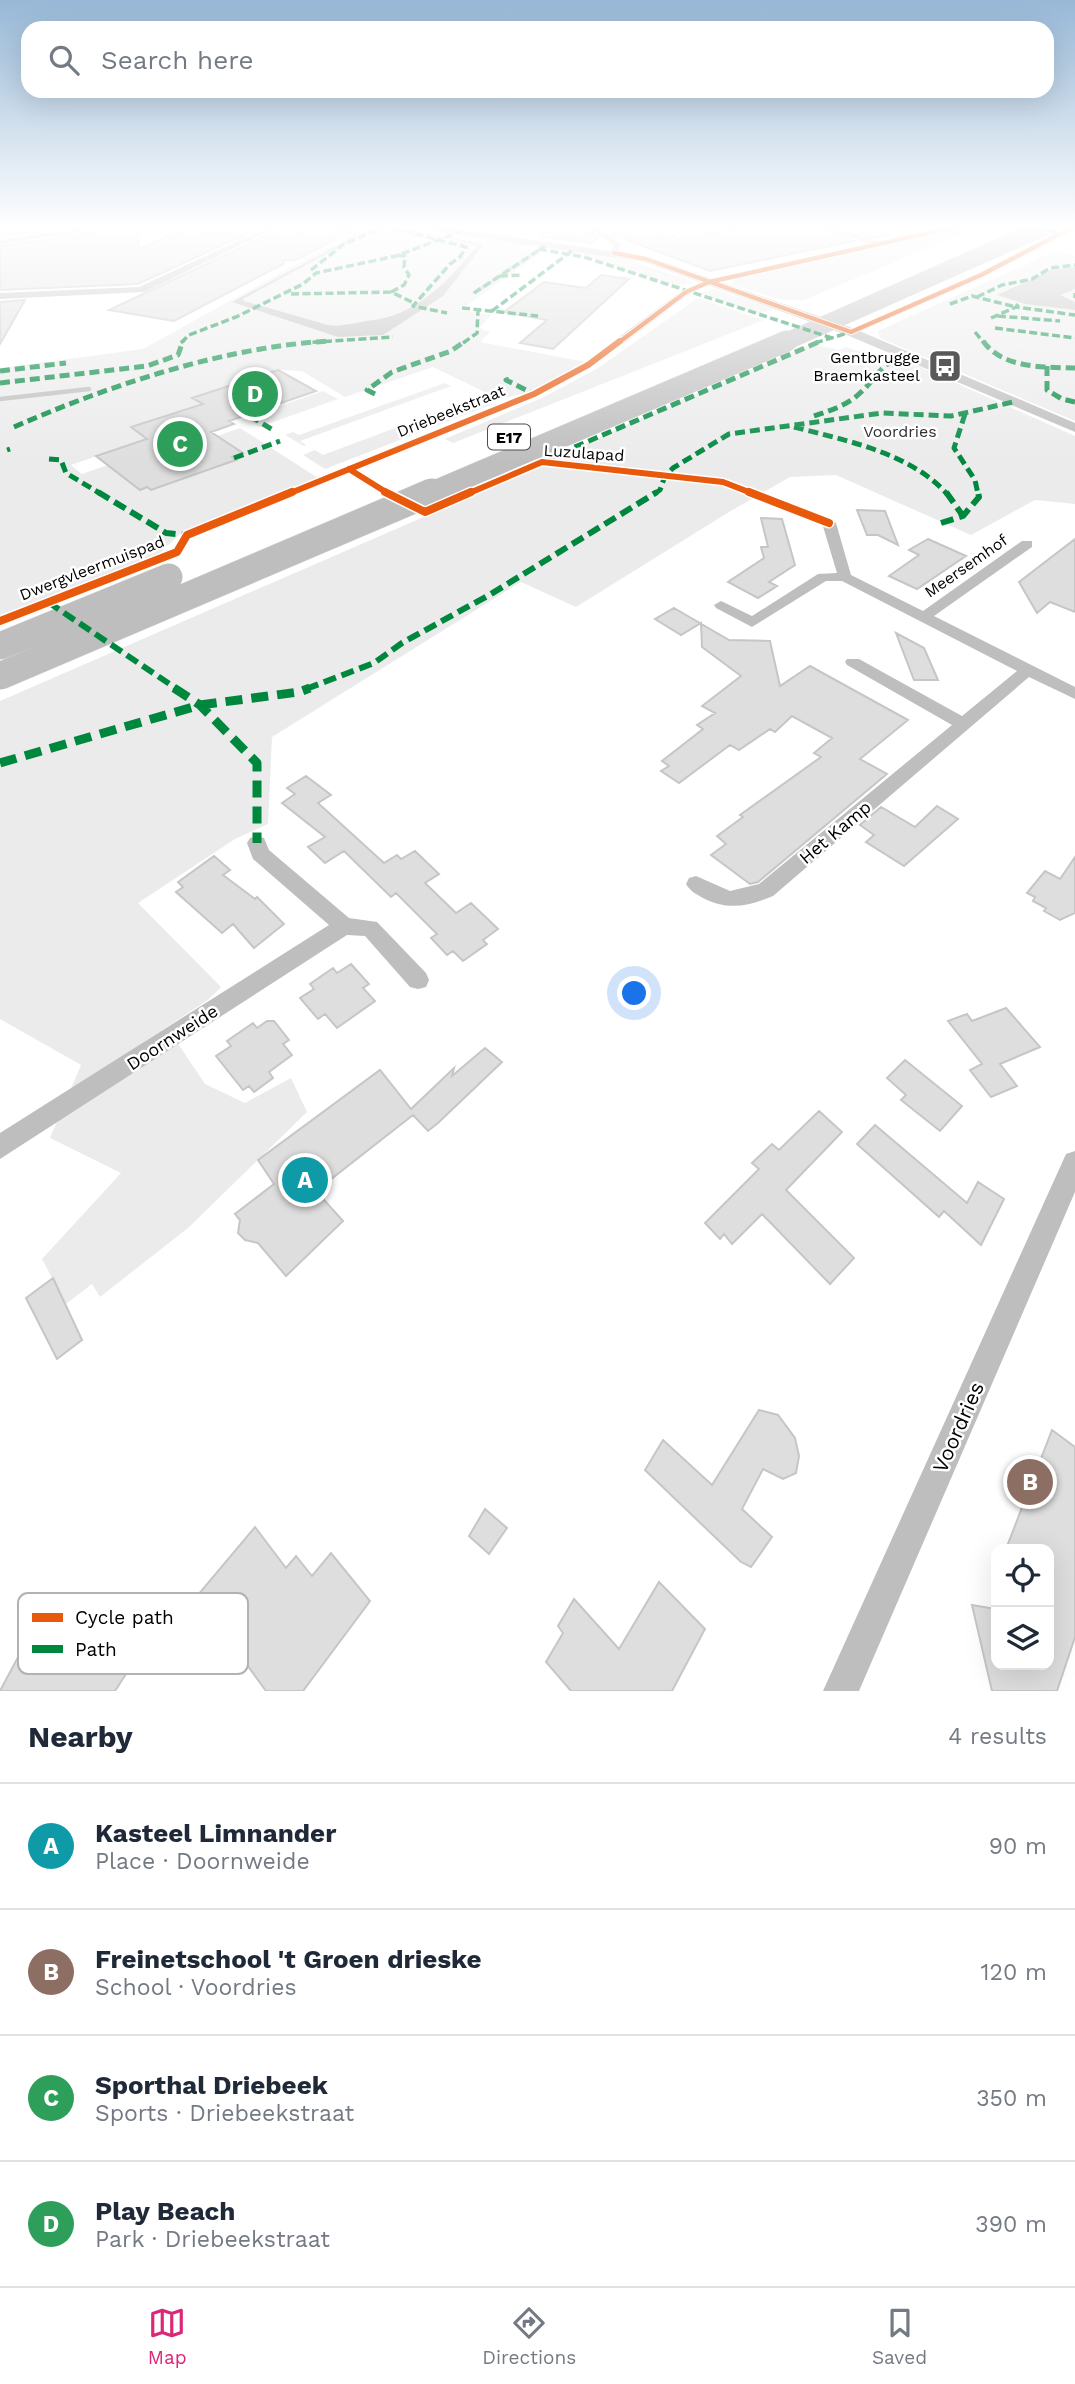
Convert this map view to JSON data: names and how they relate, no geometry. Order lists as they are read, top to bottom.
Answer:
{
  "streets": {
    "highway": ["E17"],
    "street": [
      "Driebeekstraat",
      "Meersemhof",
      "Het Kamp",
      "Doornweide",
      "Voordries"
    ],
    "cycle path": ["Luzulapad", "Dwergvleermuispad"]
  },
  "crossings": [
    ["Meersemhof", "Het Kamp"]
  ],
  "parks": ["Voordries"],
  "places": {
    "bus stop": ["Gentbrugge Braemkasteel"]
  },
  "legend": ["Cycle path", "Path"],
  "page": {
    "search": "Search here",
    "pins": [
      "D",
      "C",
      "A",
      "B"
    ],
    "heading": ["Nearby", "4 results"],
    "list": [
      {
        "mark": "A",
        "name": "Kasteel Limnander",
        "note": "Place · Doornweide",
        "value": "90 m"
      },
      {
        "mark": "B",
        "name": "Freinetschool 't Groen drieske",
        "note": "School · Voordries",
        "value": "120 m"
      },
      {
        "mark": "C",
        "name": "Sporthal Driebeek",
        "note": "Sports · Driebeekstraat",
        "value": "350 m"
      },
      {
        "mark": "D",
        "name": "Play Beach",
        "note": "Park · Driebeekstraat",
        "value": "390 m"
      }
    ],
    "nav": ["Map", "Directions", "Saved"]
  }
}
